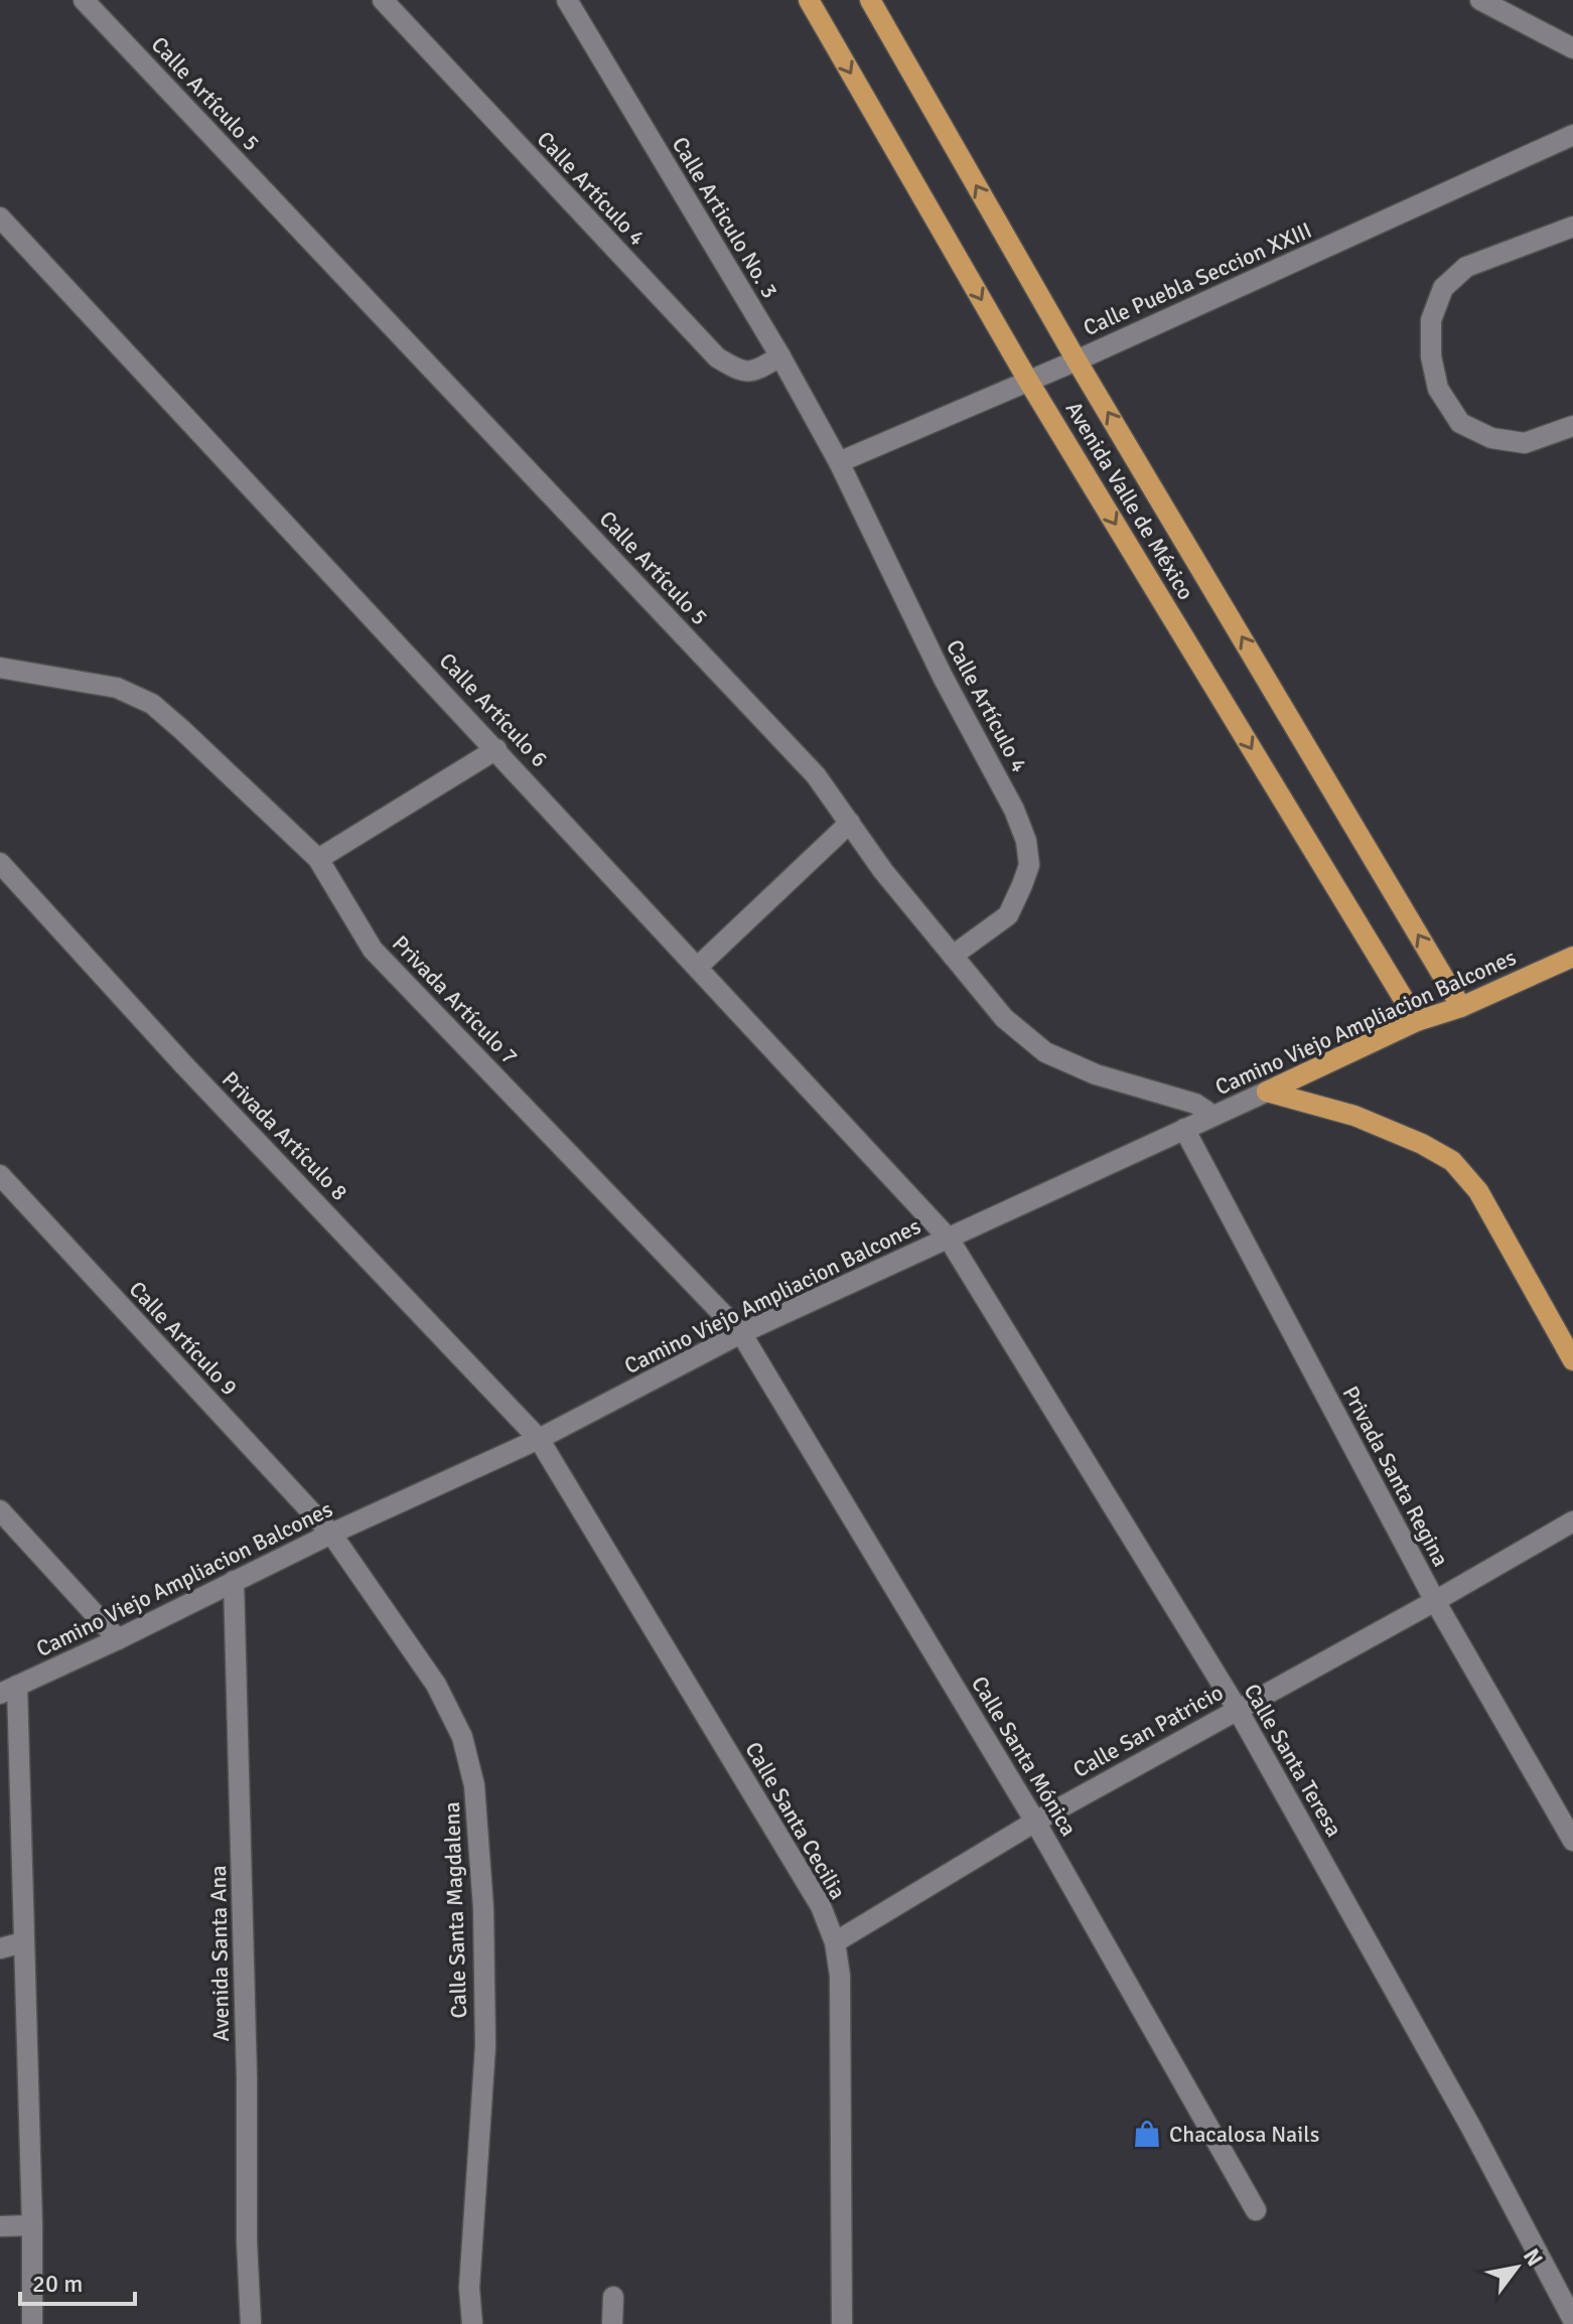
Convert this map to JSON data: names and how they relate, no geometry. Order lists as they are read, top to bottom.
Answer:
{
  "streets": {
    "main road": ["Avenida Valle de México", "Camino Viejo Ampliacion Balcones"],
    "street": [
      "Calle Artículo 5",
      "Calle Artículo 4",
      "Calle Articulo No. 3",
      "Calle Puebla Seccion XXIII",
      "Calle Artículo 6",
      "Privada Artículo 7",
      "Privada Artículo 8",
      "Calle Artículo 9",
      "Privada Santa Regina",
      "Calle San Patricio",
      "Calle Santa Mónica",
      "Calle Santa Teresa",
      "Calle Santa Cecilia",
      "Calle Santa Magdalena",
      "Avenida Santa Ana"
    ]
  },
  "crossings": [
    ["Calle Artículo 5", "Calle Artículo 4"],
    ["Calle Artículo 5", "Camino Viejo Ampliacion Balcones"],
    ["Calle Artículo 4", "Calle Articulo No. 3"],
    ["Calle Artículo 4", "Calle Puebla Seccion XXIII"],
    ["Calle Articulo No. 3", "Calle Puebla Seccion XXIII"],
    ["Calle Puebla Seccion XXIII", "Avenida Valle de México"],
    ["Avenida Valle de México", "Camino Viejo Ampliacion Balcones"],
    ["Calle Artículo 6", "Camino Viejo Ampliacion Balcones"],
    ["Calle Artículo 6", "Calle Santa Teresa"],
    ["Privada Artículo 7", "Camino Viejo Ampliacion Balcones"],
    ["Privada Artículo 7", "Calle Santa Mónica"],
    ["Camino Viejo Ampliacion Balcones", "Privada Artículo 8"],
    ["Camino Viejo Ampliacion Balcones", "Calle Artículo 9"],
    ["Camino Viejo Ampliacion Balcones", "Privada Santa Regina"],
    ["Camino Viejo Ampliacion Balcones", "Calle Santa Mónica"],
    ["Camino Viejo Ampliacion Balcones", "Calle Santa Teresa"],
    ["Camino Viejo Ampliacion Balcones", "Calle Santa Cecilia"],
    ["Camino Viejo Ampliacion Balcones", "Calle Santa Magdalena"],
    ["Camino Viejo Ampliacion Balcones", "Avenida Santa Ana"],
    ["Privada Artículo 8", "Calle Santa Cecilia"],
    ["Calle Artículo 9", "Calle Santa Magdalena"],
    ["Privada Santa Regina", "Calle San Patricio"],
    ["Calle San Patricio", "Calle Santa Mónica"],
    ["Calle San Patricio", "Calle Santa Teresa"],
    ["Calle San Patricio", "Calle Santa Cecilia"]
  ],
  "places": {
    "shop": ["Chacalosa Nails"]
  },
  "scale_bar": "20 m",
  "north": "top right"
}
